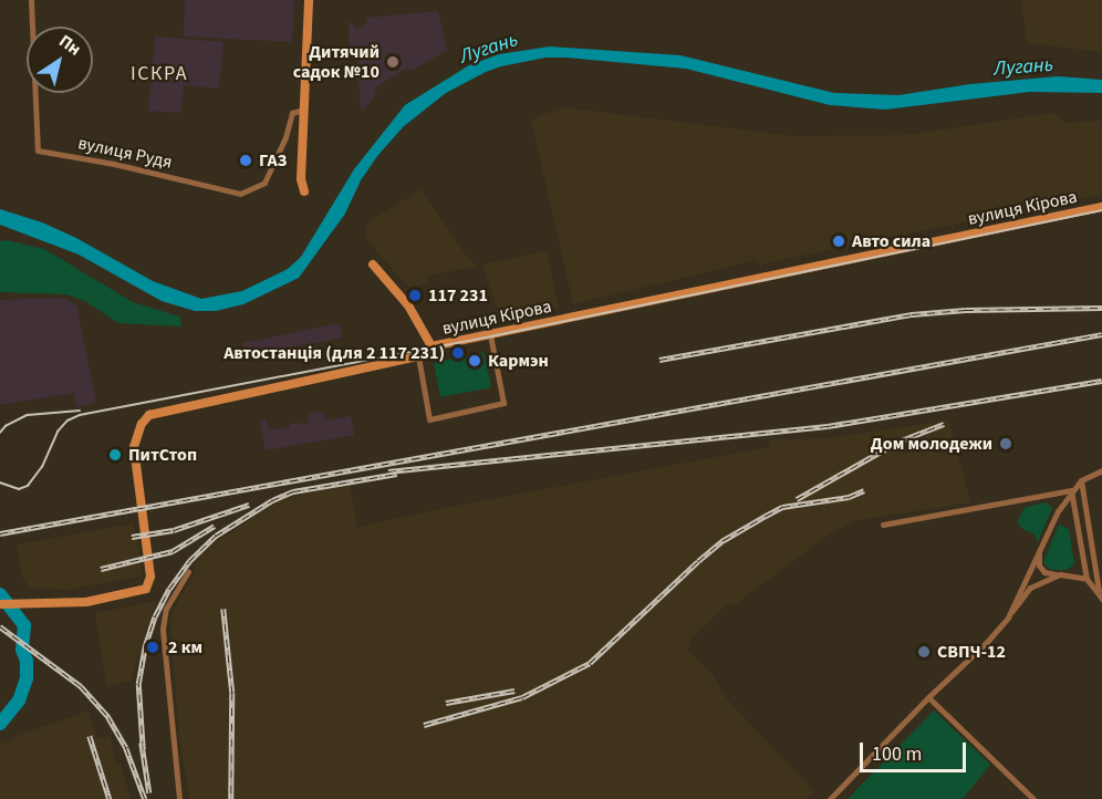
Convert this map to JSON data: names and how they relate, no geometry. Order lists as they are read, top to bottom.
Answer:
{
  "streets": {
    "street": ["вулиця Рудя", "вулиця Кірова"]
  },
  "districts": ["ІСКРА"],
  "water": ["Лугань"],
  "places": [
    "Дитячий садок №10",
    "ГАЗ",
    "Авто сила",
    "117 231",
    "Автостанція (для 2 117 231)",
    "Кармэн",
    "Дом молодежи",
    "ПитСтоп",
    "2 км",
    "СВПЧ-12"
  ],
  "scale_bar": "100 m",
  "north": "top right"
}
